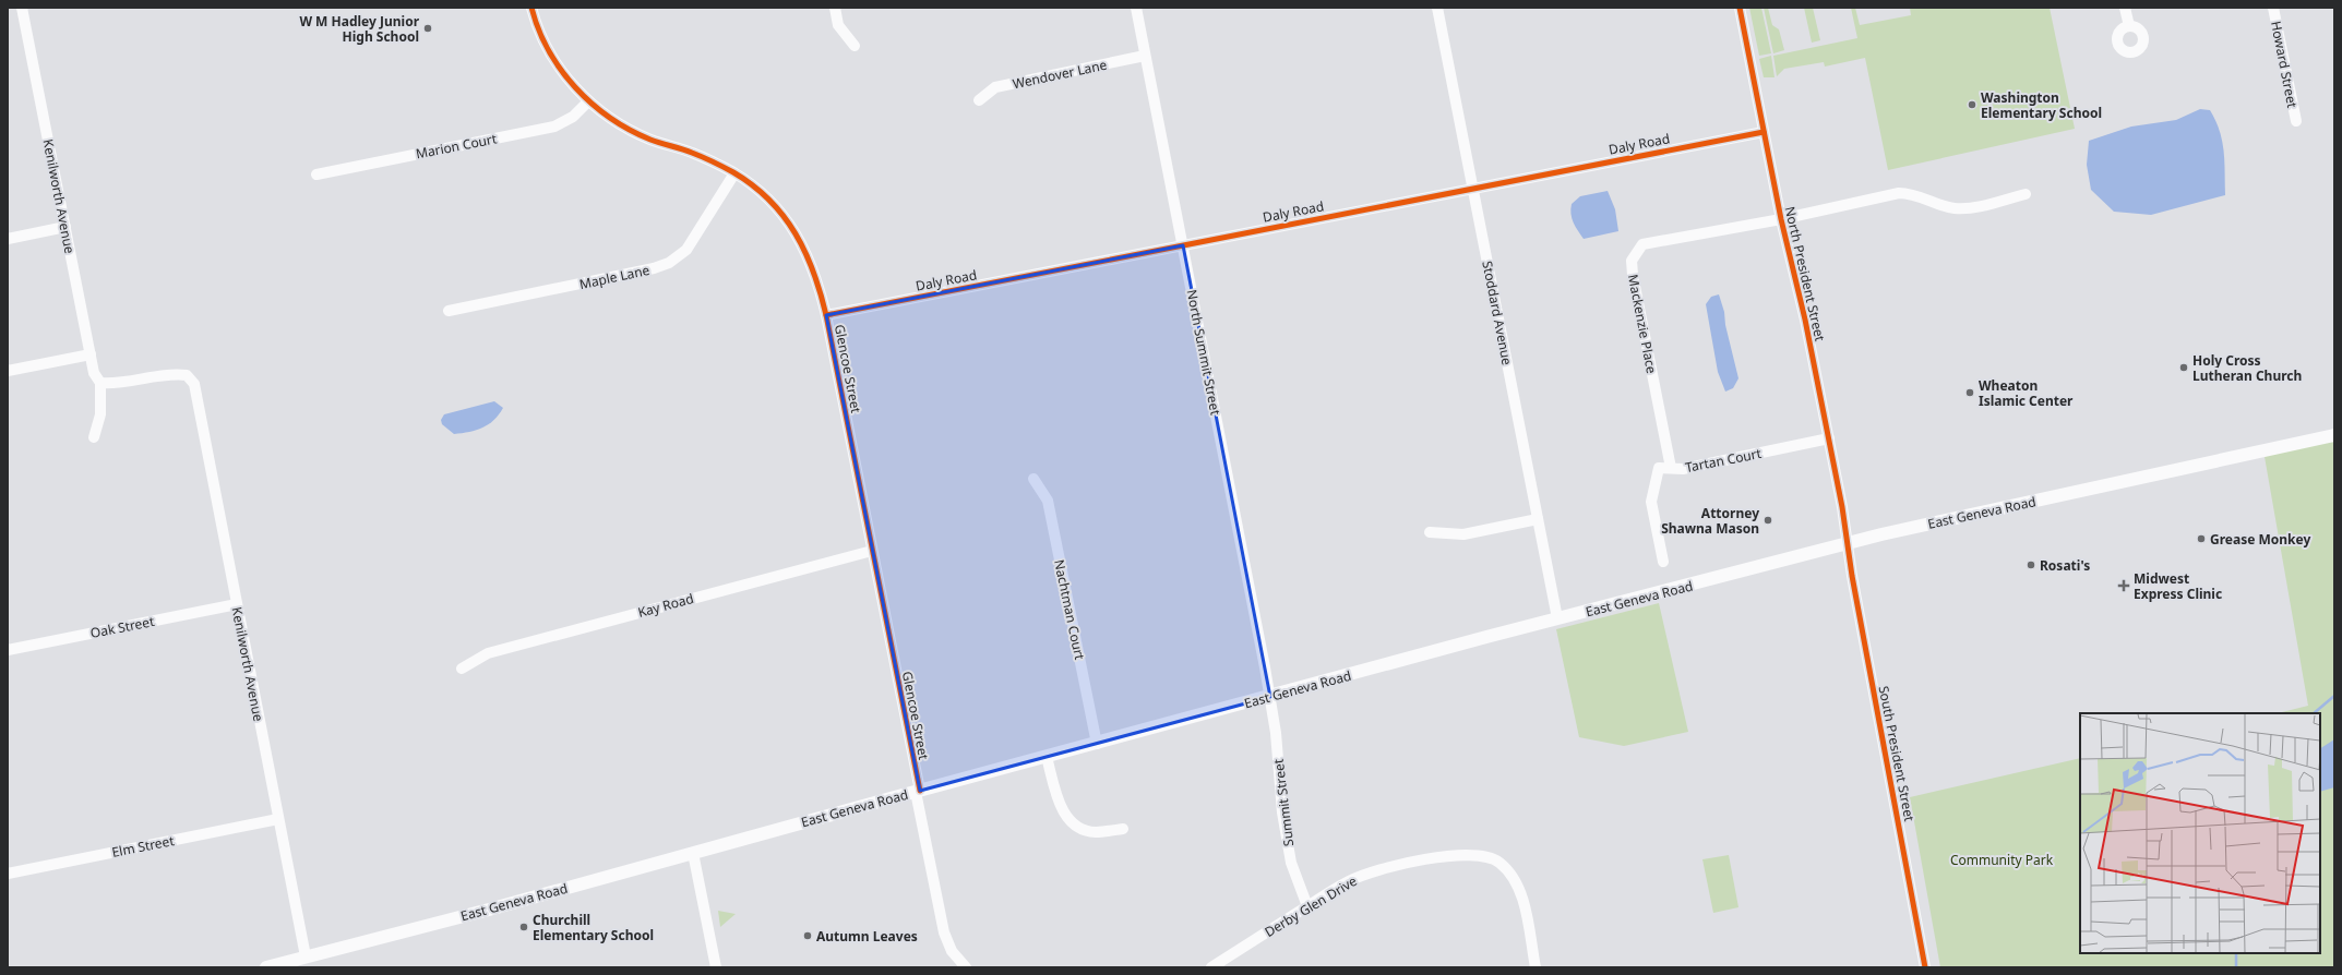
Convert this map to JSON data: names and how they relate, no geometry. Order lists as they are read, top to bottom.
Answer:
{
  "streets": {
    "main road": ["East Geneva Road"],
    "street": [
      "Howard Street",
      "Wendover Lane",
      "Daly Road",
      "Marion Court",
      "Kenilworth Avenue",
      "North President Street",
      "Maple Lane",
      "Stoddard Avenue",
      "Mackenzie Place",
      "North Summit Street",
      "Glencoe Street",
      "Tartan Court",
      "Kay Road",
      "Nachtman Court",
      "Oak Street",
      "South President Street",
      "Summit Street",
      "Elm Street",
      "Derby Glen Drive"
    ]
  },
  "crossings": [
    ["Wendover Lane", "North Summit Street"],
    ["Daly Road", "North President Street"],
    ["Daly Road", "Stoddard Avenue"],
    ["Daly Road", "North Summit Street"],
    ["Daly Road", "Glencoe Street"],
    ["Marion Court", "Glencoe Street"],
    ["Kenilworth Avenue", "East Geneva Road"],
    ["Kenilworth Avenue", "Oak Street"],
    ["Kenilworth Avenue", "Elm Street"],
    ["North President Street", "Mackenzie Place"],
    ["North President Street", "Tartan Court"],
    ["North President Street", "East Geneva Road"],
    ["North President Street", "South President Street"],
    ["Maple Lane", "Glencoe Street"],
    ["Stoddard Avenue", "East Geneva Road"],
    ["Mackenzie Place", "Tartan Court"],
    ["North Summit Street", "East Geneva Road"],
    ["North Summit Street", "Summit Street"],
    ["Glencoe Street", "East Geneva Road"],
    ["Glencoe Street", "Kay Road"],
    ["East Geneva Road", "Nachtman Court"],
    ["East Geneva Road", "South President Street"],
    ["East Geneva Road", "Summit Street"],
    ["Summit Street", "Derby Glen Drive"]
  ],
  "parks": ["Community Park"],
  "places": {
    "other": [
      "W M Hadley Junior High School",
      "Washington Elementary School",
      "Holy Cross Lutheran Church",
      "Wheaton Islamic Center",
      "Attorney Shawna Mason",
      "Grease Monkey",
      "Rosati's",
      "Churchill Elementary School",
      "Autumn Leaves"
    ],
    "health": ["Midwest Express Clinic"]
  }
}
